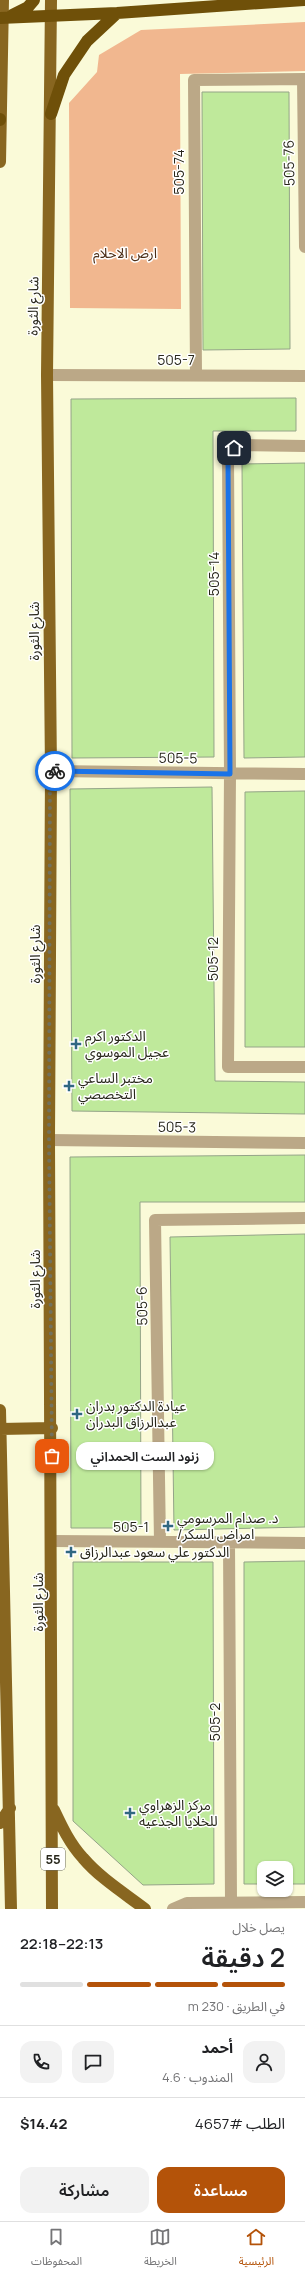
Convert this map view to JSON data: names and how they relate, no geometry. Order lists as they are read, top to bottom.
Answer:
{
  "streets": {
    "main road": ["شارع الثورة", "55"],
    "street": [
      "505-76",
      "505-74",
      "505-7",
      "505-14",
      "505-5",
      "505-12",
      "505-3",
      "505-6",
      "505-1",
      "505-2"
    ]
  },
  "crossings": [
    ["505-76", "505-74"],
    ["505-74", "505-7"],
    ["شارع الثورة", "505-7"],
    ["شارع الثورة", "505-5"],
    ["شارع الثورة", "505-3"],
    ["شارع الثورة", "505-1"],
    ["505-14", "505-5"],
    ["505-14", "505-12"],
    ["505-5", "505-12"],
    ["505-6", "505-1"],
    ["505-1", "505-2"]
  ],
  "parks": ["ارض الاحلام"],
  "places": {
    "health": [
      "الدكتور اكرم عجيل الموسوي",
      "مختبر الساعي التخصصي",
      "عيادة الدكتور بدران عبدالرزاق البدران",
      "د. صدام المرسومي /امراض السكر",
      "الدكتور علي سعود عبدالرزاق",
      "مركز الزهراوي للخلايا الجذعيه"
    ],
    "other": ["زنود الست الحمداني"]
  },
  "page": {
    "bubble": "زنود الست الحمداني",
    "heading": ["2 دقيقة", "يصل خلال", "22:13–22:18"],
    "panel": [
      "أحمد",
      "المندوب · 4.6",
      "الطلب #4657",
      "$14.42"
    ],
    "bar": "في الطريق · 230 m",
    "buttons": ["مساعدة", "مشاركة"],
    "tabs": ["الرئيسية", "الخريطة", "المحفوظات"]
  }
}
